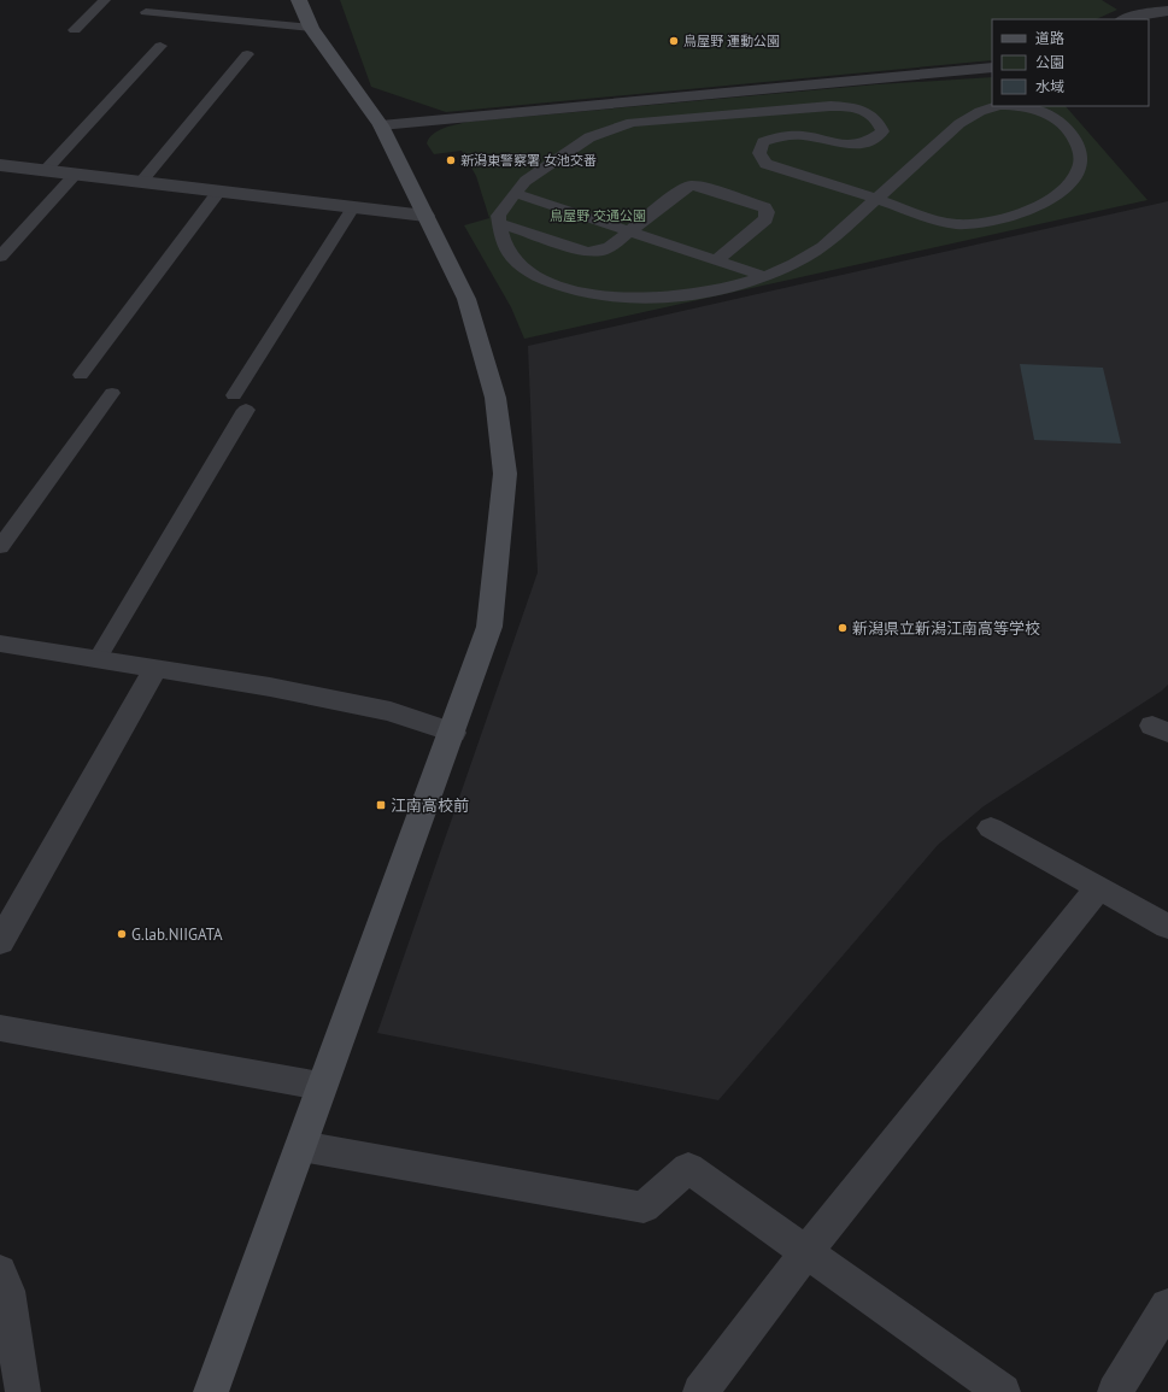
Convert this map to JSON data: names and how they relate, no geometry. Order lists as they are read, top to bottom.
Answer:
{
  "parks": ["鳥屋野 交通公園"],
  "places": {
    "other": [
      "鳥屋野 運動公園",
      "新潟東警察署 女池交番",
      "新潟県立新潟江南高等学校",
      "G.lab.NIIGATA"
    ],
    "transit": ["江南高校前"]
  },
  "legend": ["道路", "公園", "水域"]
}
